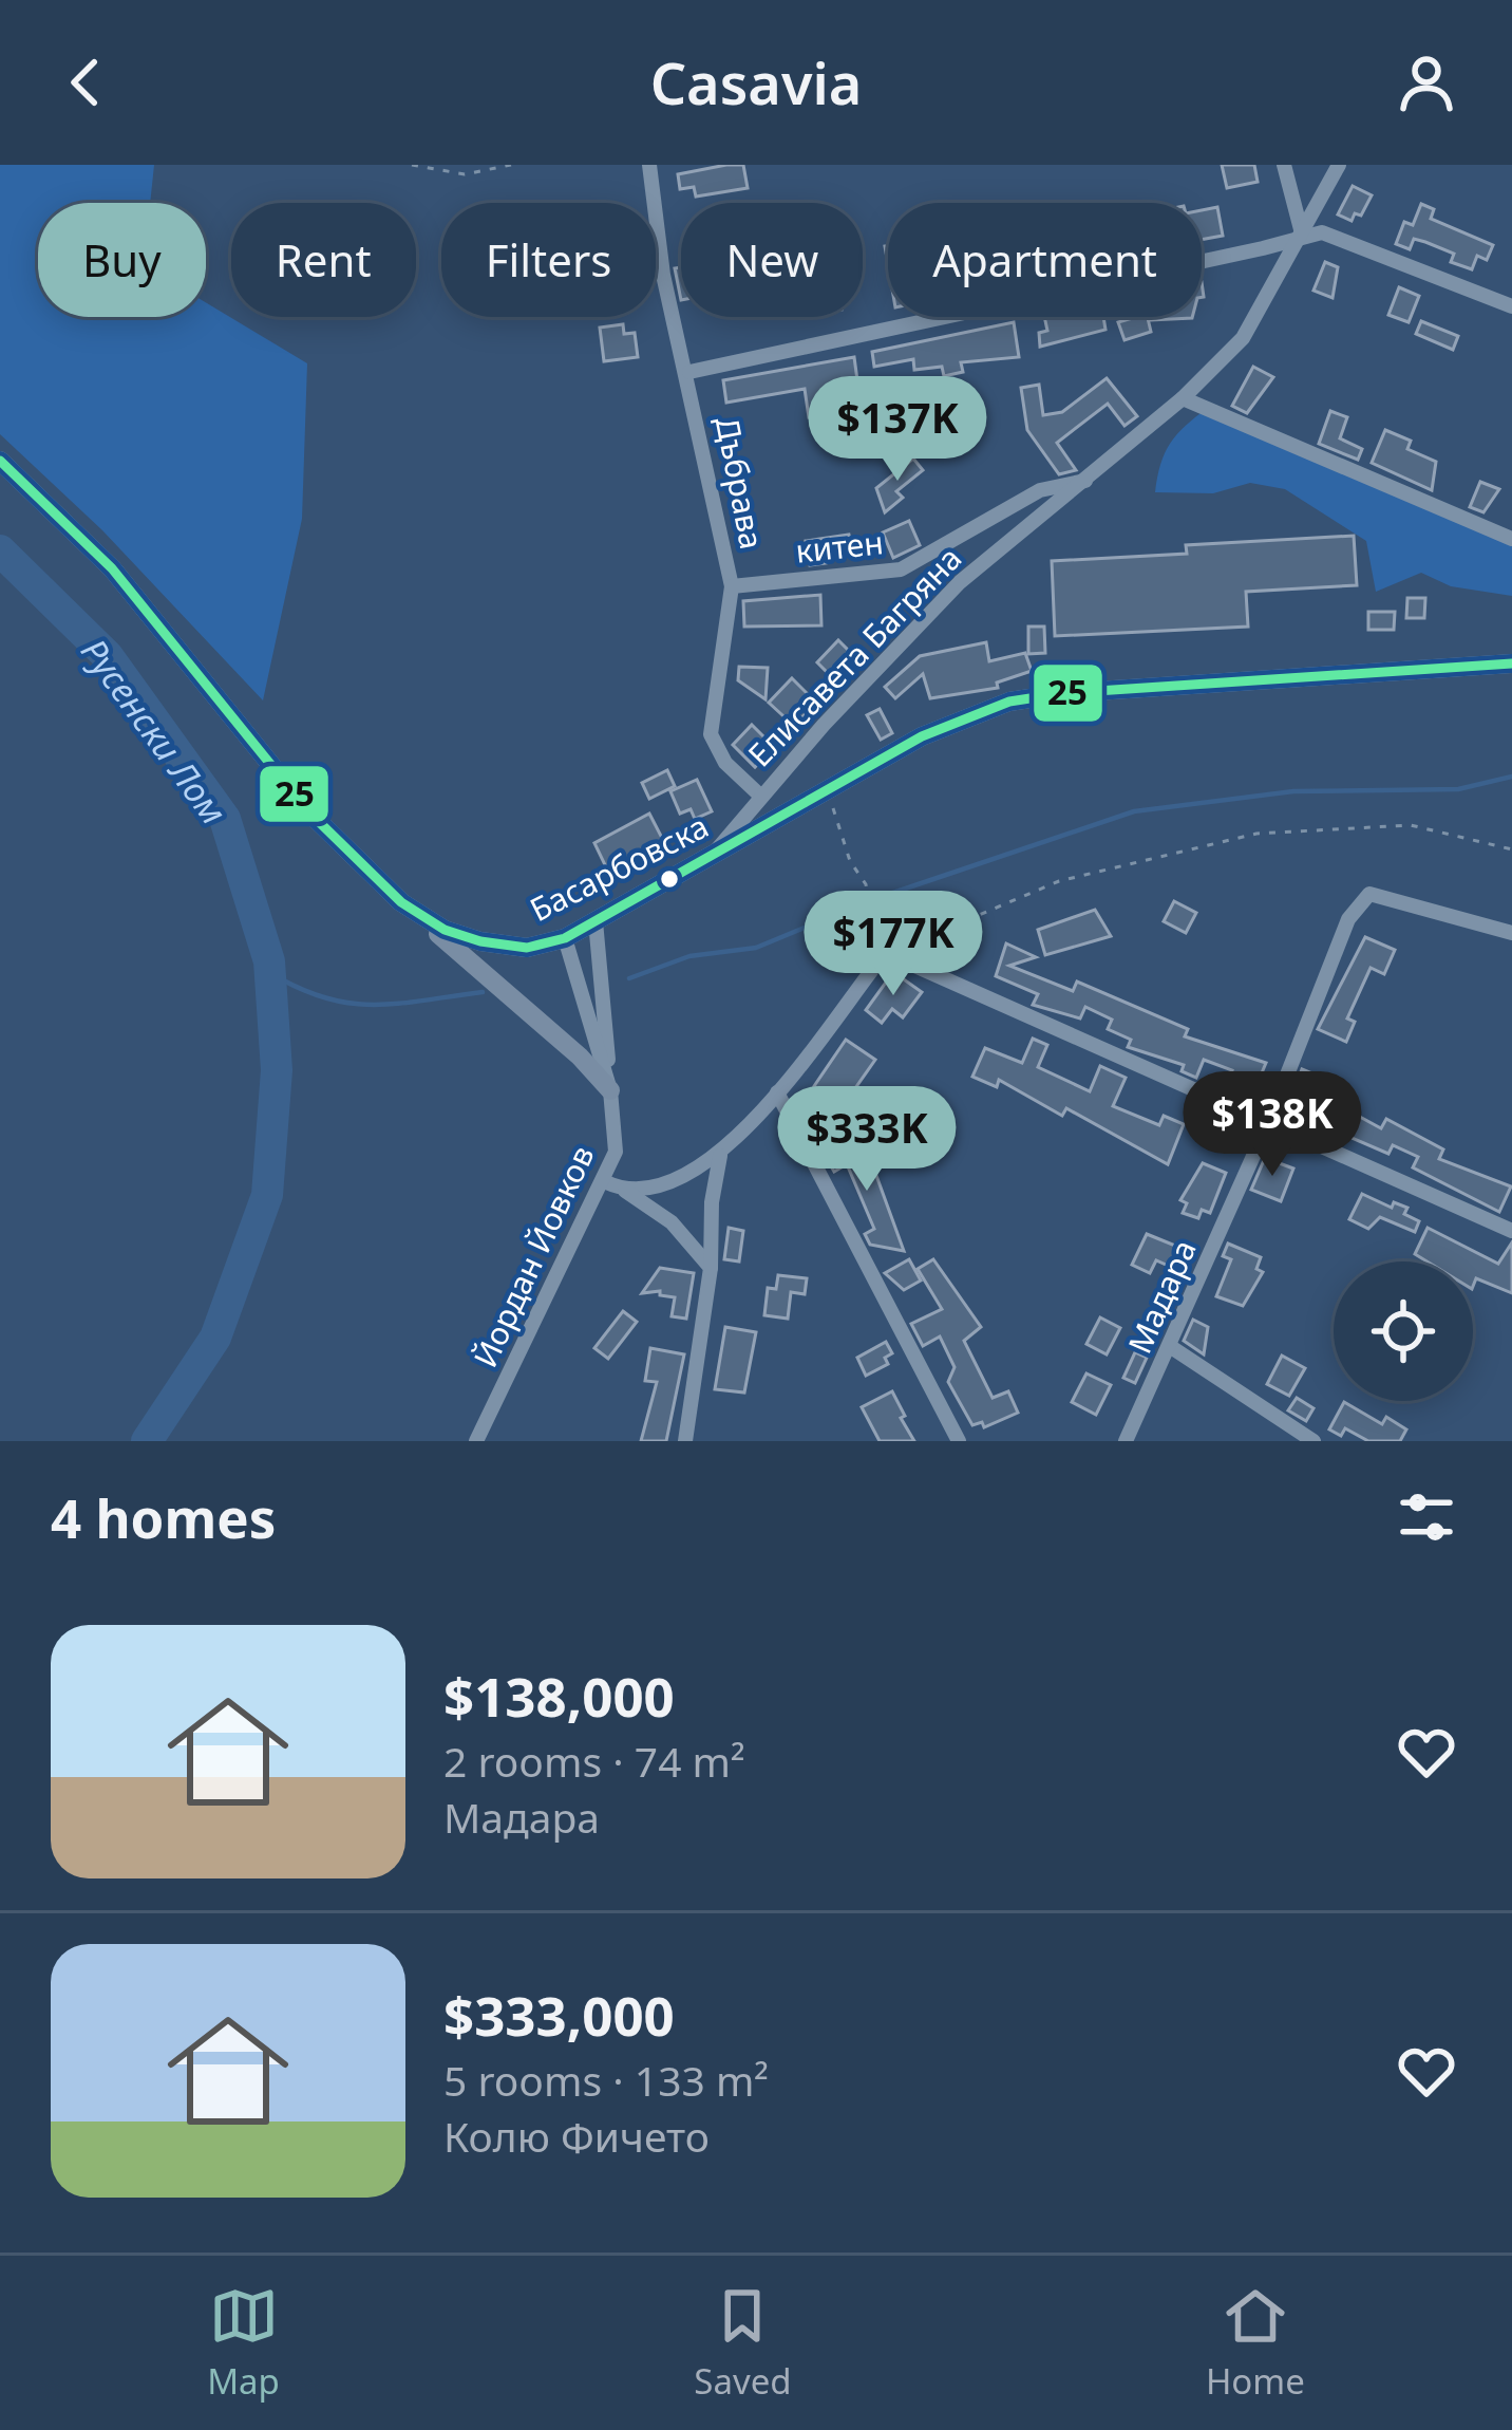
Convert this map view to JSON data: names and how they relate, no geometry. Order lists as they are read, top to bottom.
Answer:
{
  "streets": {
    "street": [
      "Дъбрава",
      "китен",
      "Елисавета Багряна",
      "Басарбовска",
      "Йордан Йовков",
      "Мадара"
    ]
  },
  "crossings": [
    ["Дъбрава", "китен"],
    ["Дъбрава", "Елисавета Багряна"],
    ["китен", "Елисавета Багряна"],
    ["Елисавета Багряна", "Басарбовска"]
  ],
  "water": ["Русенски Лом"],
  "lines": ["transit line 25"],
  "page": {
    "header": "Casavia",
    "chip": [
      "Buy",
      "Rent",
      "Filters",
      "New",
      "Apartment"
    ],
    "price": [
      "$137K",
      "$177K",
      "$138K",
      "$333K"
    ],
    "heading": "4 homes",
    "list": [
      {
        "name": "$138,000",
        "note": "2 rooms · 74 m² · Мадара"
      },
      {
        "name": "$333,000",
        "note": "5 rooms · 133 m² · Колю Фичето"
      }
    ],
    "tabs": ["Map", "Saved", "Home"]
  }
}
